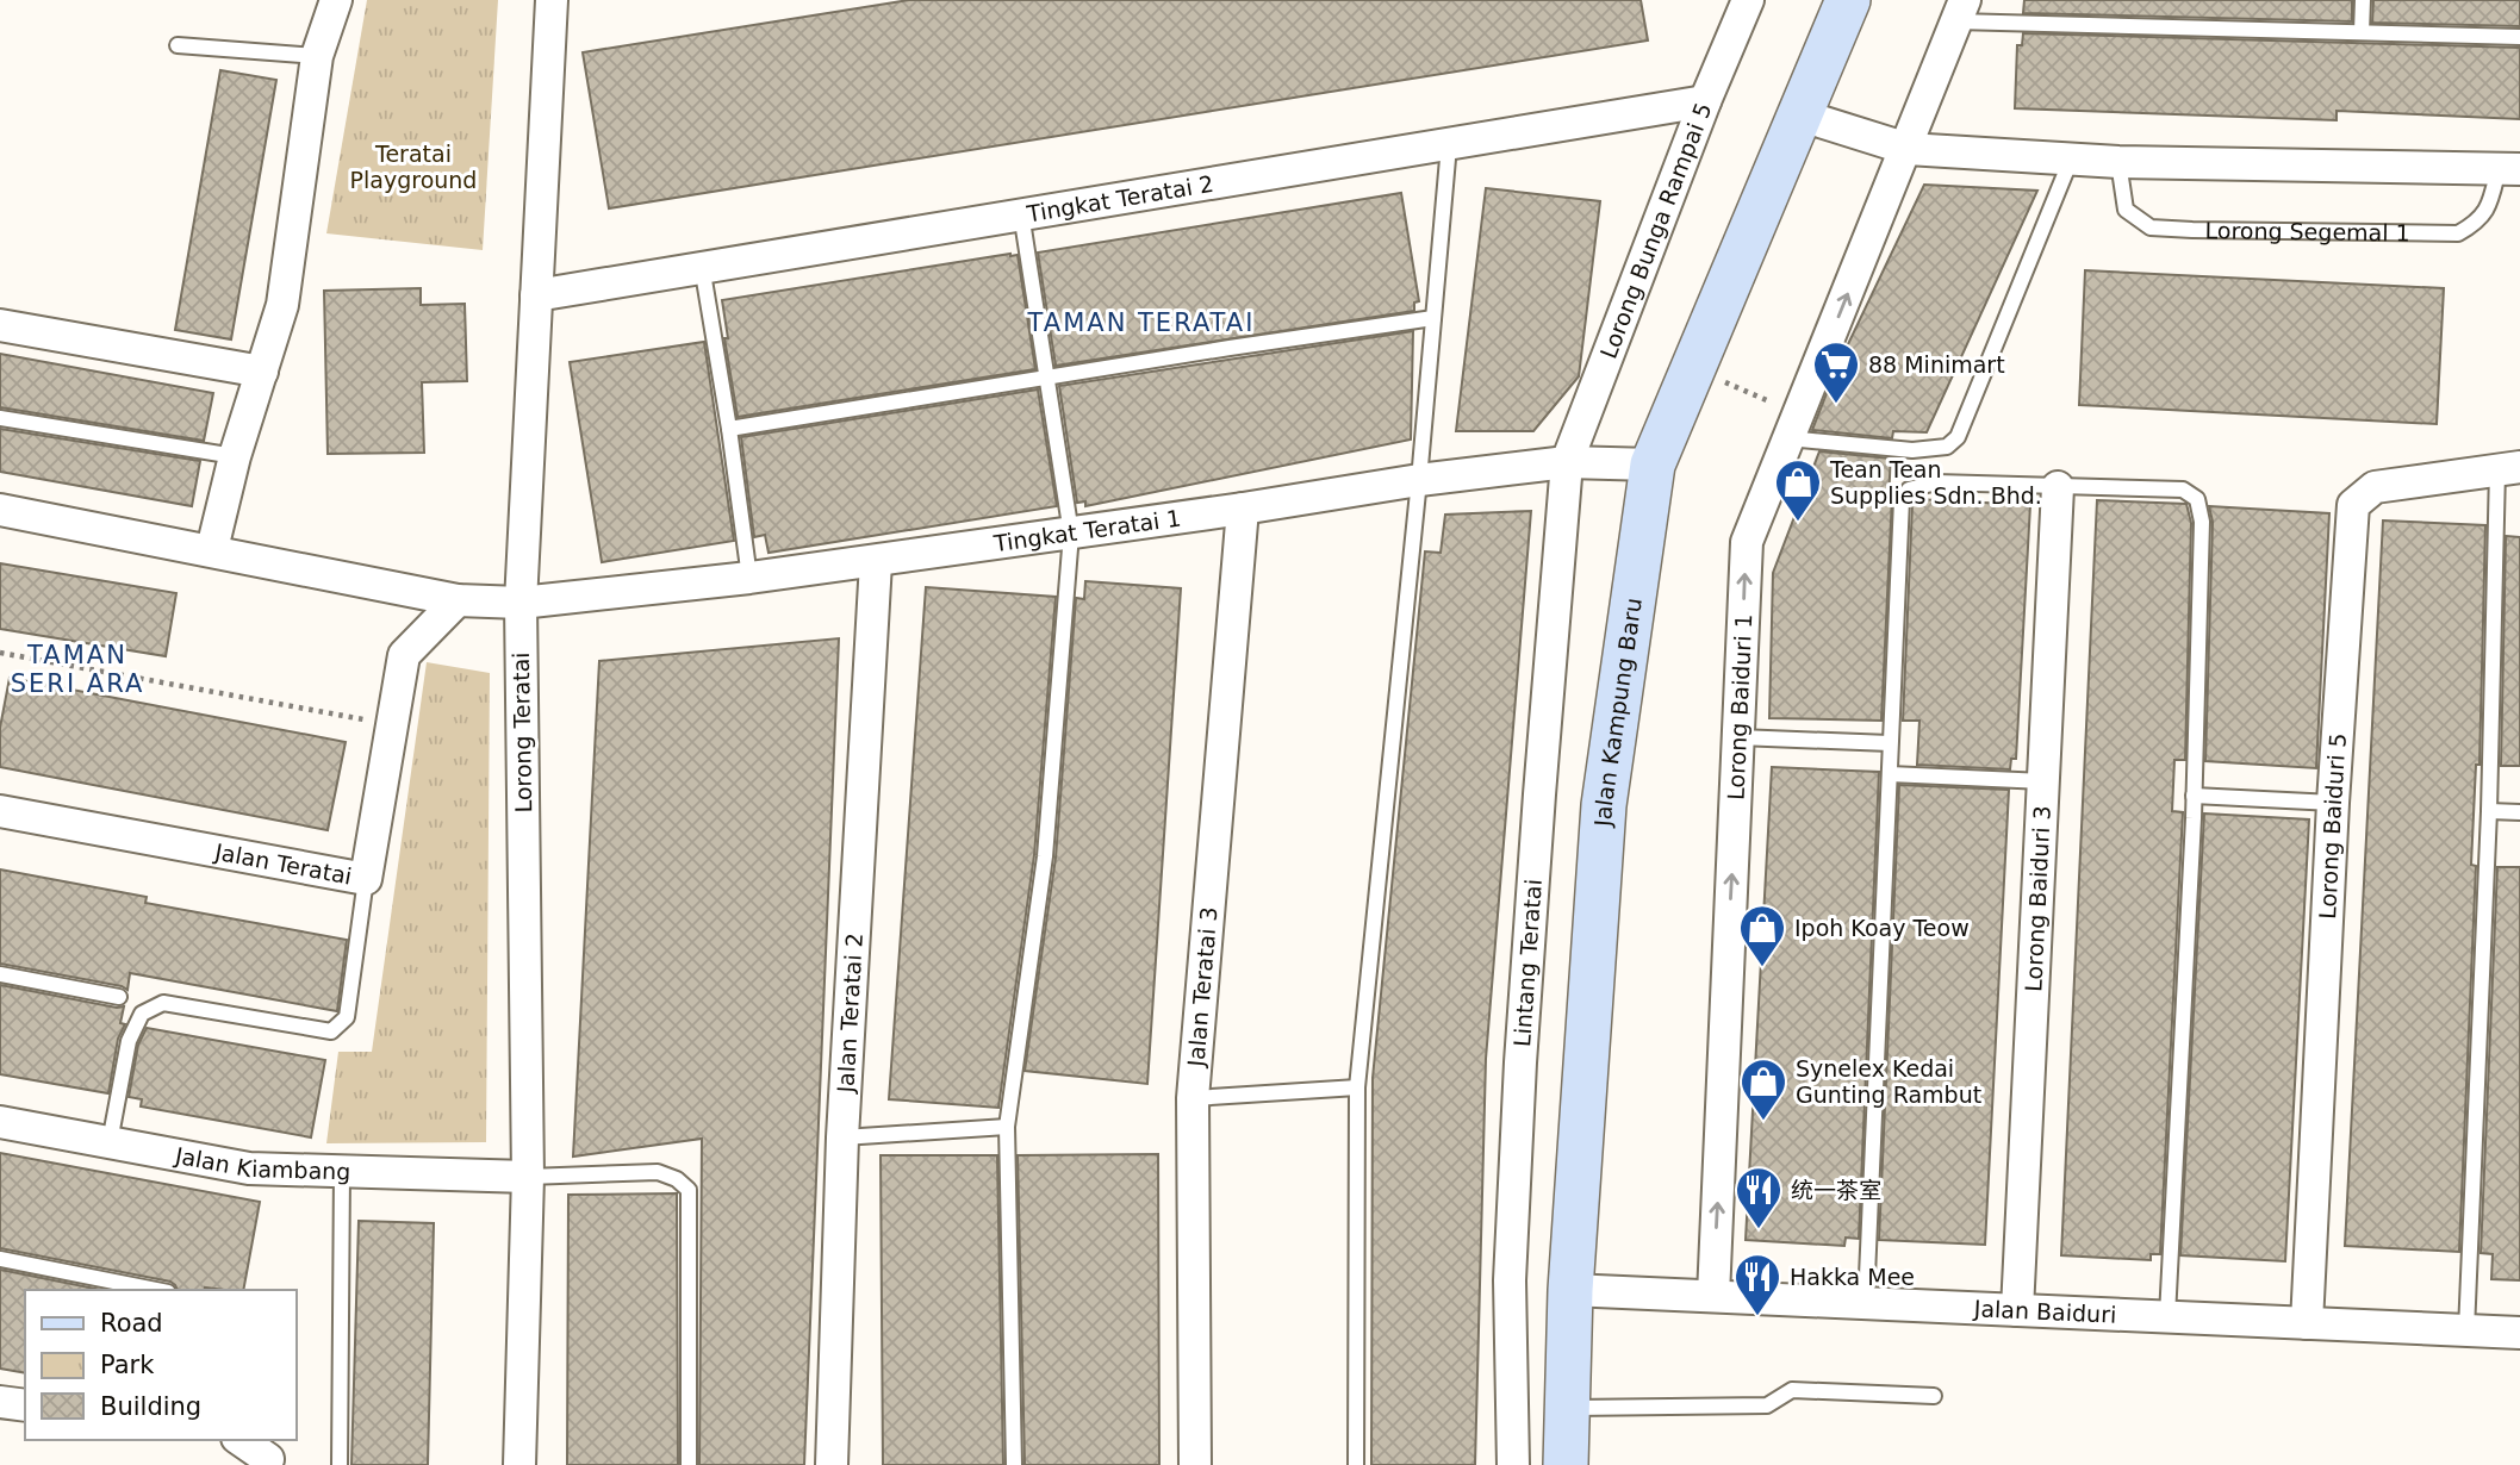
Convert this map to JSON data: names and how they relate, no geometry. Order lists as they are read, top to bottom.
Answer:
{
  "streets": {
    "street": [
      "Tingkat Teratai 2",
      "Lorong Bunga Rampai 5",
      "Lorong Segemal 1",
      "Tingkat Teratai 1",
      "Lorong Baiduri 1",
      "Jalan Kampung Baru",
      "Lorong Teratai",
      "Lorong Baiduri 5",
      "Jalan Teratai",
      "Lorong Baiduri 3",
      "Lintang Teratai",
      "Jalan Teratai 3",
      "Jalan Teratai 2",
      "Jalan Kiambang",
      "Jalan Baiduri"
    ]
  },
  "crossings": [
    ["Tingkat Teratai 2", "Lorong Bunga Rampai 5"],
    ["Tingkat Teratai 2", "Lorong Teratai"],
    ["Lorong Bunga Rampai 5", "Tingkat Teratai 1"],
    ["Lorong Bunga Rampai 5", "Lintang Teratai"],
    ["Lorong Segemal 1", "Lorong Baiduri 1"],
    ["Lorong Segemal 1", "Jalan Kampung Baru"],
    ["Tingkat Teratai 1", "Jalan Kampung Baru"],
    ["Tingkat Teratai 1", "Lorong Teratai"],
    ["Tingkat Teratai 1", "Lintang Teratai"],
    ["Tingkat Teratai 1", "Jalan Teratai 3"],
    ["Tingkat Teratai 1", "Jalan Teratai 2"],
    ["Lorong Baiduri 1", "Jalan Baiduri"],
    ["Jalan Kampung Baru", "Jalan Baiduri"],
    ["Lorong Teratai", "Jalan Kiambang"],
    ["Lorong Baiduri 5", "Jalan Baiduri"],
    ["Lorong Baiduri 3", "Jalan Baiduri"]
  ],
  "one_way": ["Lorong Baiduri 1"],
  "districts": ["TAMAN TERATAI", "TAMAN SERI ARA"],
  "parks": ["Teratai Playground"],
  "places": {
    "supermarket": ["88 Minimart"],
    "shop": ["Tean Tean Supplies Sdn. Bhd.", "Ipoh Koay Teow", "Synelex Kedai Gunting Rambut"],
    "restaurant": ["统一茶室", "Hakka Mee"]
  },
  "legend": ["Road", "Park", "Building"]
}
